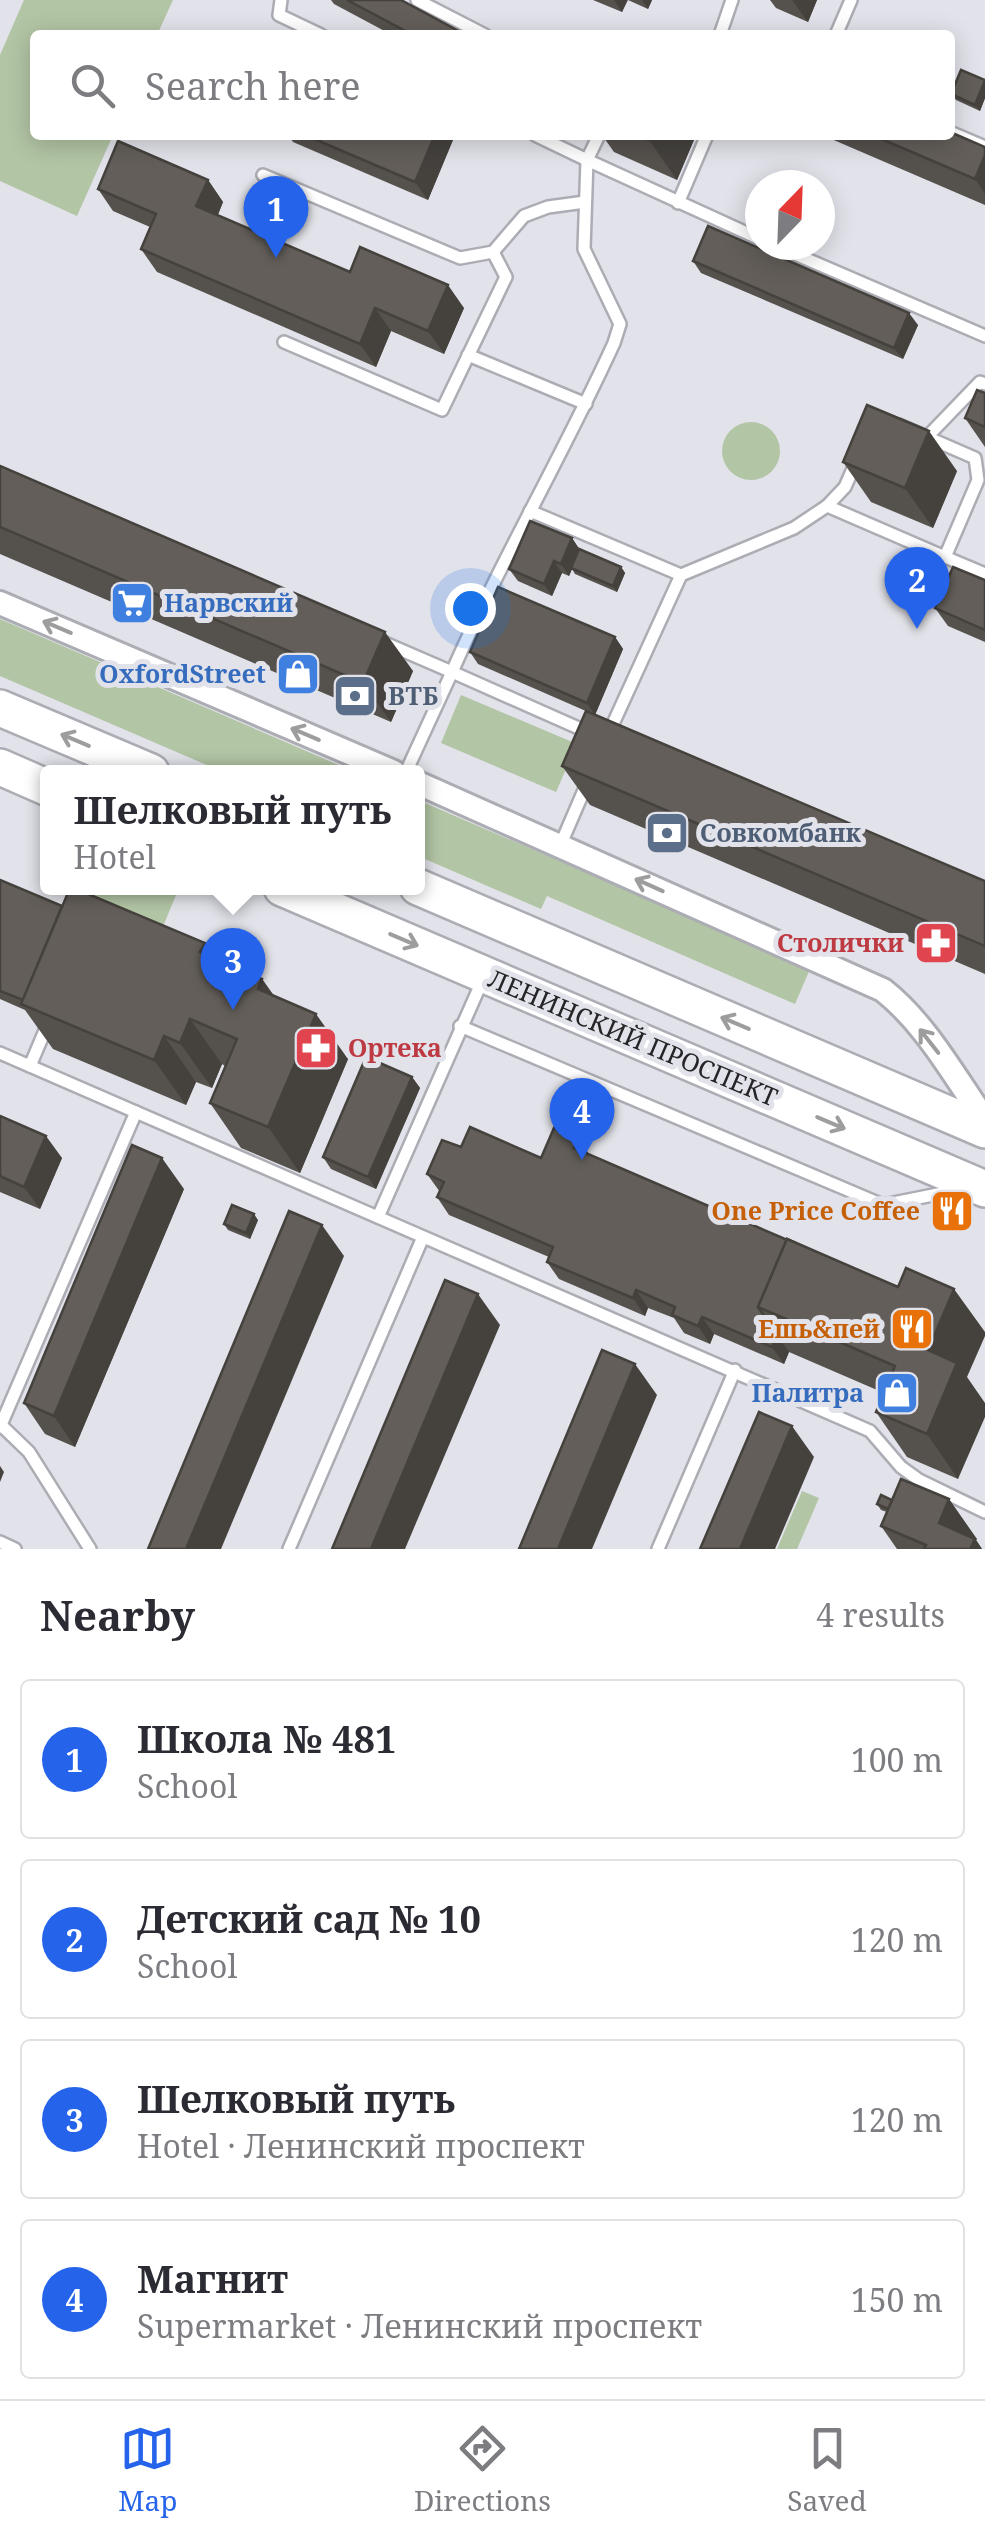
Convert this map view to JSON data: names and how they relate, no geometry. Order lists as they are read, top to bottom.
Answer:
{
  "streets": {
    "main road": ["ЛЕНИНСКИЙ ПРОСПЕКТ"]
  },
  "places": {
    "supermarket": ["Нарвский"],
    "shop": ["OxfordStreet", "Палитра"],
    "bank": ["ВТБ", "Совкомбанк"],
    "pharmacy": ["Столички", "Ортека"],
    "restaurant": ["One Price Coffee", "Ешь&пей"]
  },
  "north": "top right",
  "page": {
    "search": "Search here",
    "pins": [
      "1",
      "2",
      "3",
      "4"
    ],
    "popup": ["Шелковый путь", "Hotel"],
    "heading": ["Nearby", "4 results"],
    "list": [
      {
        "mark": "1",
        "name": "Школа № 481",
        "note": "School",
        "value": "100 m"
      },
      {
        "mark": "2",
        "name": "Детский сад № 10",
        "note": "School",
        "value": "120 m"
      },
      {
        "mark": "3",
        "name": "Шелковый путь",
        "note": "Hotel · Ленинский проспект",
        "value": "120 m"
      },
      {
        "mark": "4",
        "name": "Магнит",
        "note": "Supermarket · Ленинский проспект",
        "value": "150 m"
      }
    ],
    "nav": ["Map", "Directions", "Saved"]
  }
}
